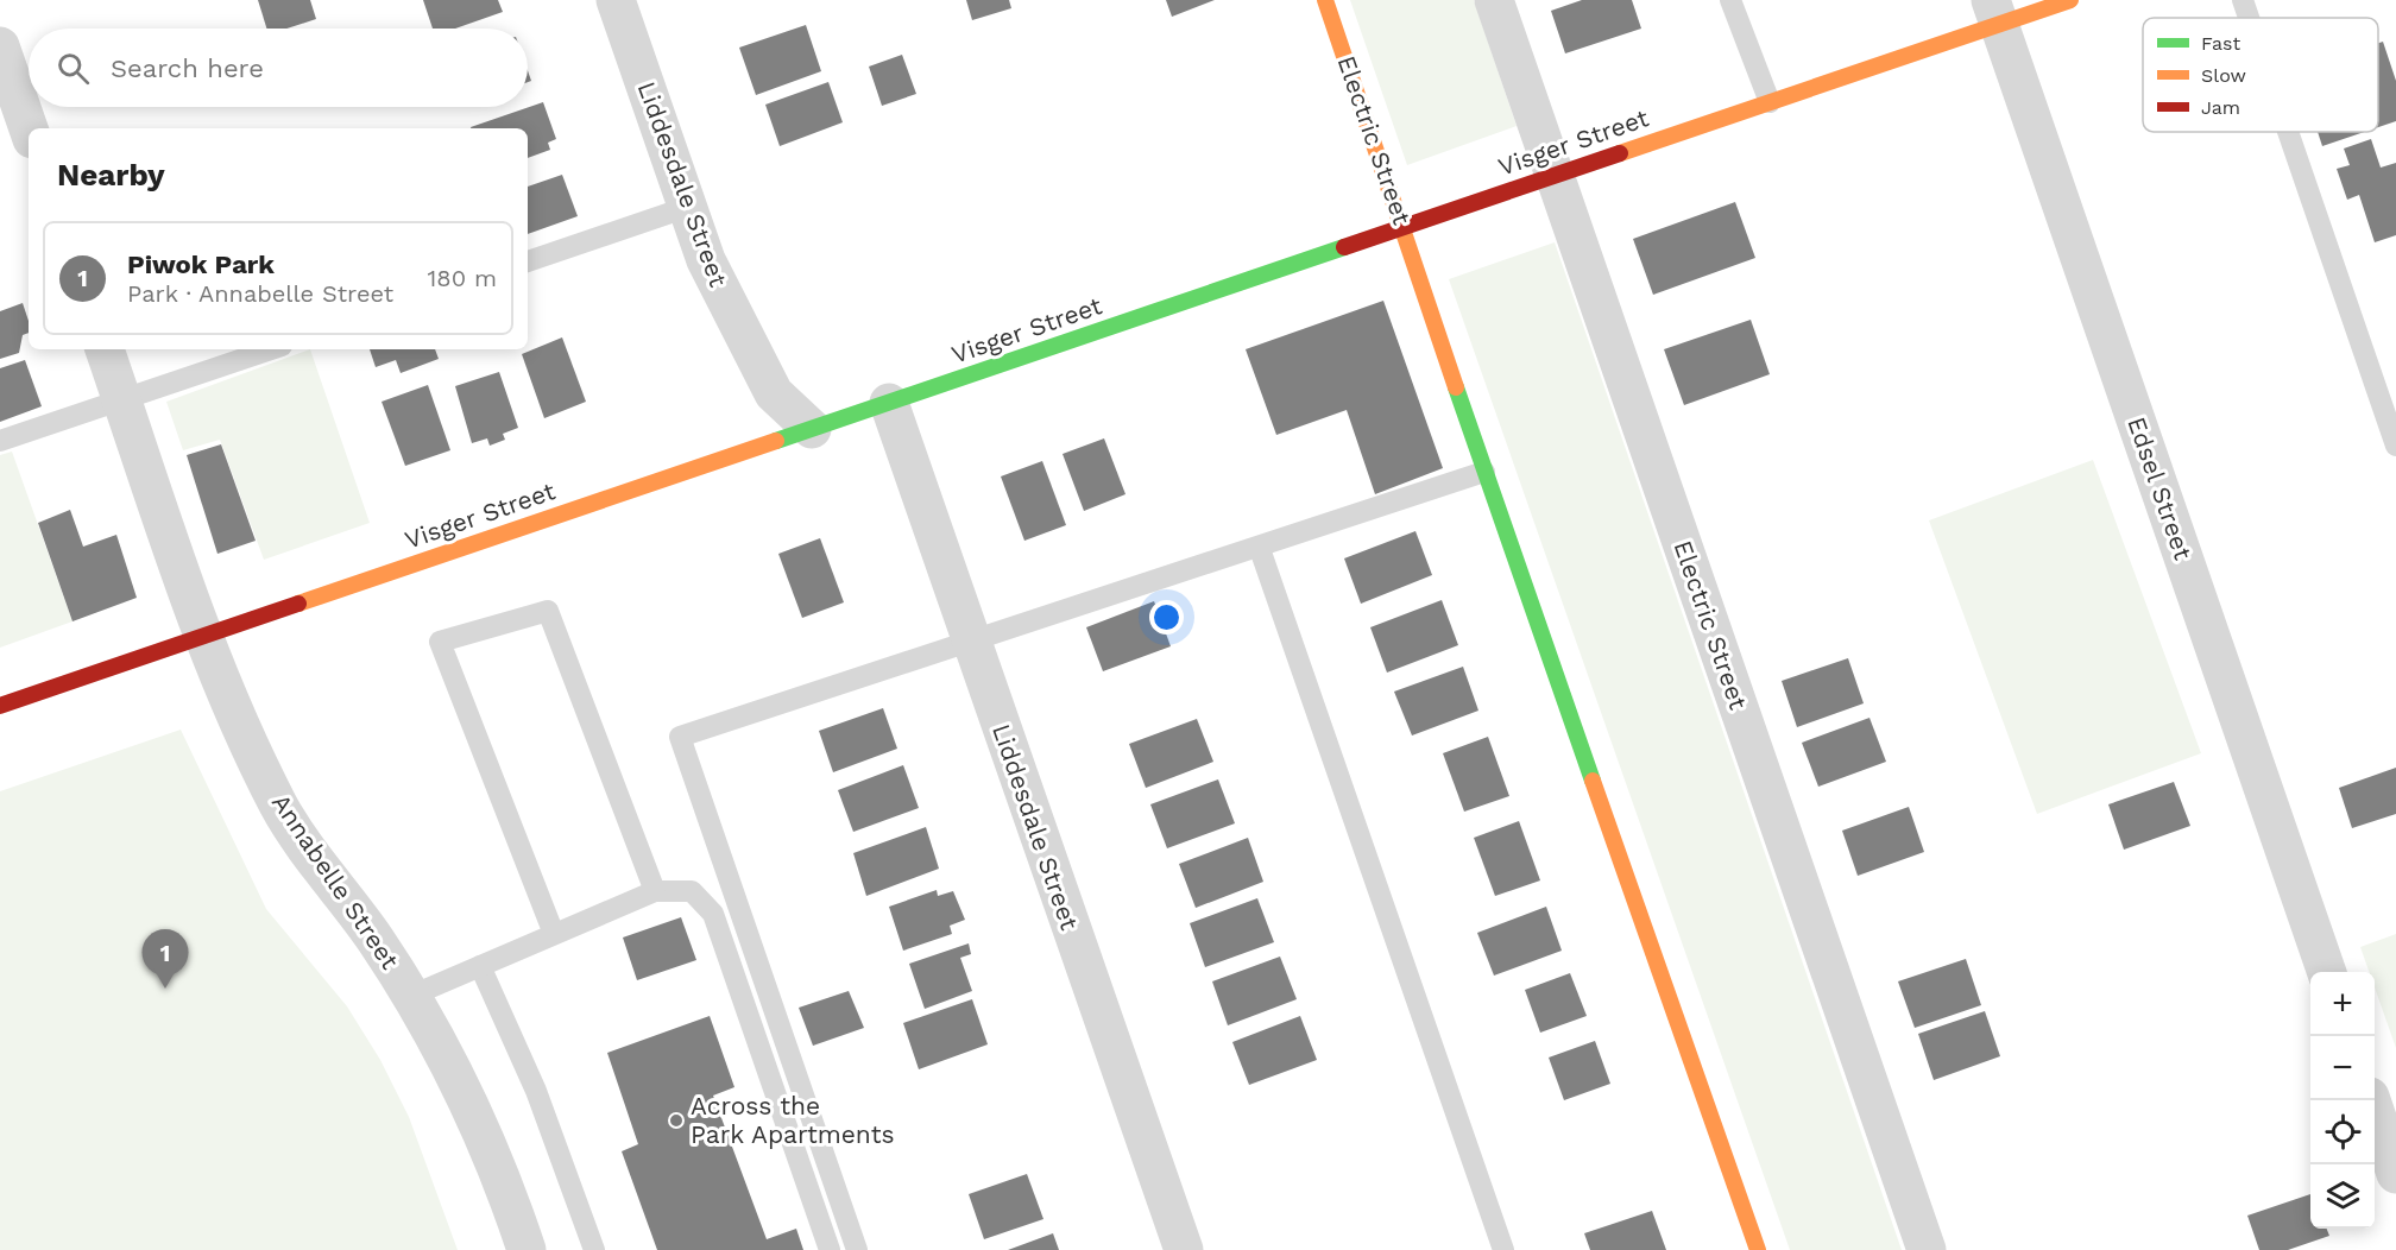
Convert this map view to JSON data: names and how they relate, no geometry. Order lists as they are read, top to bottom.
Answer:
{
  "streets": {
    "street": [
      "Electric Street",
      "Visger Street",
      "Liddesdale Street",
      "Edsel Street",
      "Annabelle Street"
    ]
  },
  "crossings": [
    ["Electric Street", "Visger Street"],
    ["Visger Street", "Liddesdale Street"],
    ["Visger Street", "Edsel Street"],
    ["Visger Street", "Annabelle Street"]
  ],
  "places": ["Across the Park Apartments"],
  "legend": ["Fast", "Slow", "Jam"],
  "page": {
    "search": "Search here",
    "heading": "Nearby",
    "list": [
      {
        "mark": "1",
        "name": "Piwok Park",
        "note": "Park · Annabelle Street",
        "value": "180 m"
      }
    ],
    "pins": "1",
    "map_buttons": ["+", "−"]
  }
}
